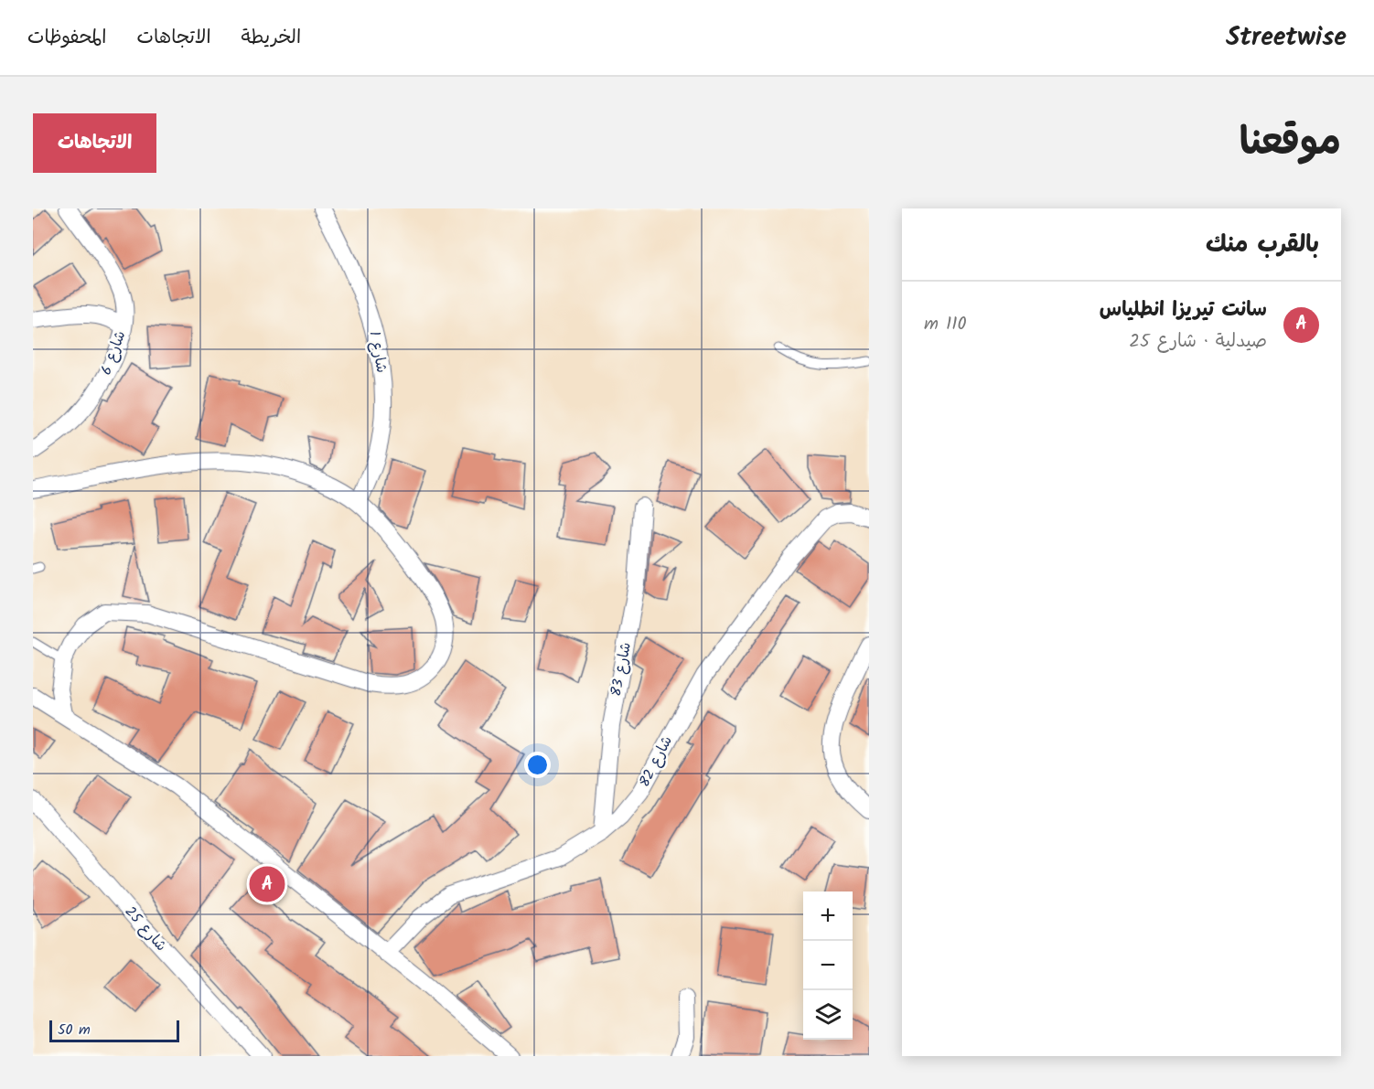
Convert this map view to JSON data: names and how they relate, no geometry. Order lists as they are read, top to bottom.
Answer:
{
  "streets": {
    "street": [
      "شارع 1",
      "شارع 6",
      "شارع 83",
      "شارع 82",
      "شارع 25"
    ]
  },
  "crossings": [
    ["شارع 83", "شارع 82"]
  ],
  "scale_bar": "50 m",
  "page": {
    "header": "Streetwise",
    "nav": ["الخريطة", "الاتجاهات", "المحفوظات"],
    "title": "موقعنا",
    "buttons": "الاتجاهات",
    "heading": "بالقرب منك",
    "list": [
      {
        "mark": "A",
        "name": "سانت تيريزا انطلياس",
        "note": "صيدلية · شارع 25",
        "value": "110 m"
      }
    ],
    "pins": "A",
    "map_buttons": ["+", "−"],
    "scale": "50 m"
  }
}
